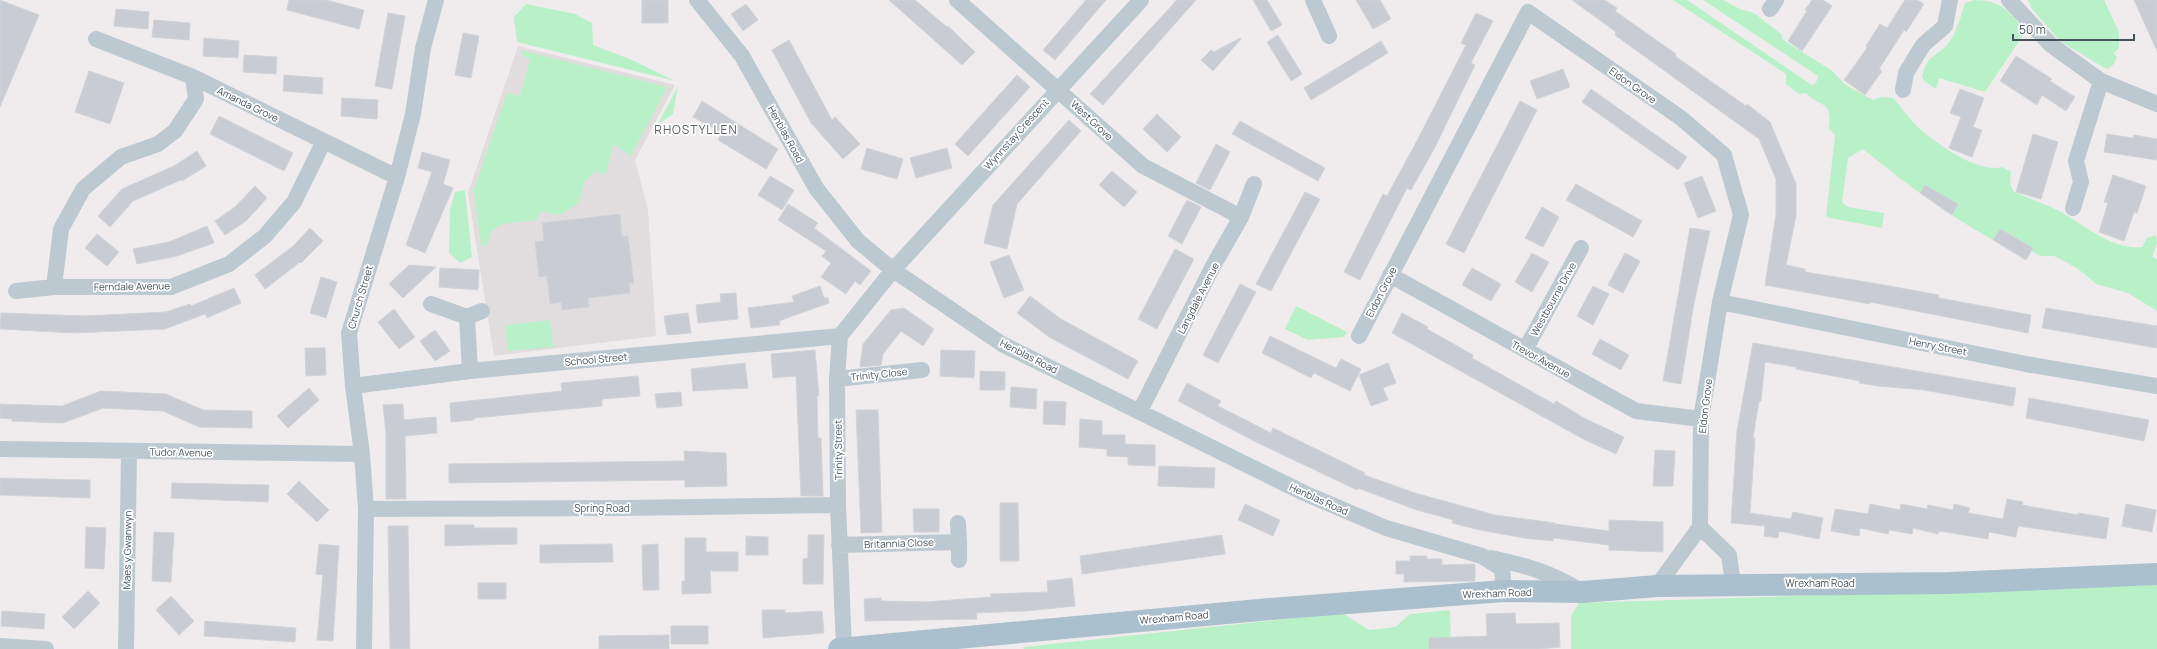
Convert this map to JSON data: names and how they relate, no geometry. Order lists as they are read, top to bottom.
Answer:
{
  "streets": {
    "main road": ["Wrexham Road"],
    "street": [
      "Eldon Grove",
      "Amanda Grove",
      "West Grove",
      "Henblas Road",
      "Wynnstay Crescent",
      "Ferndale Avenue",
      "Church Street",
      "Langdale Avenue",
      "Westbourne Drive",
      "Henry Street",
      "School Street",
      "Trevor Avenue",
      "Trinity Close",
      "Trinity Street",
      "Tudor Avenue",
      "Spring Road",
      "Britannia Close",
      "Maes y Gwanwyn"
    ]
  },
  "crossings": [
    ["Eldon Grove", "Henry Street"],
    ["Eldon Grove", "Trevor Avenue"],
    ["Amanda Grove", "Ferndale Avenue"],
    ["Amanda Grove", "Church Street"],
    ["West Grove", "Wynnstay Crescent"],
    ["West Grove", "Langdale Avenue"],
    ["Henblas Road", "Wynnstay Crescent"],
    ["Henblas Road", "Langdale Avenue"],
    ["Henblas Road", "Wrexham Road"],
    ["Church Street", "School Street"],
    ["Church Street", "Tudor Avenue"],
    ["Church Street", "Spring Road"],
    ["Westbourne Drive", "Trevor Avenue"],
    ["School Street", "Trinity Street"],
    ["Trinity Close", "Trinity Street"],
    ["Trinity Street", "Spring Road"],
    ["Trinity Street", "Britannia Close"],
    ["Trinity Street", "Wrexham Road"],
    ["Tudor Avenue", "Maes y Gwanwyn"]
  ],
  "districts": ["RHOSTYLLEN"],
  "scale_bar": "50 m"
}
